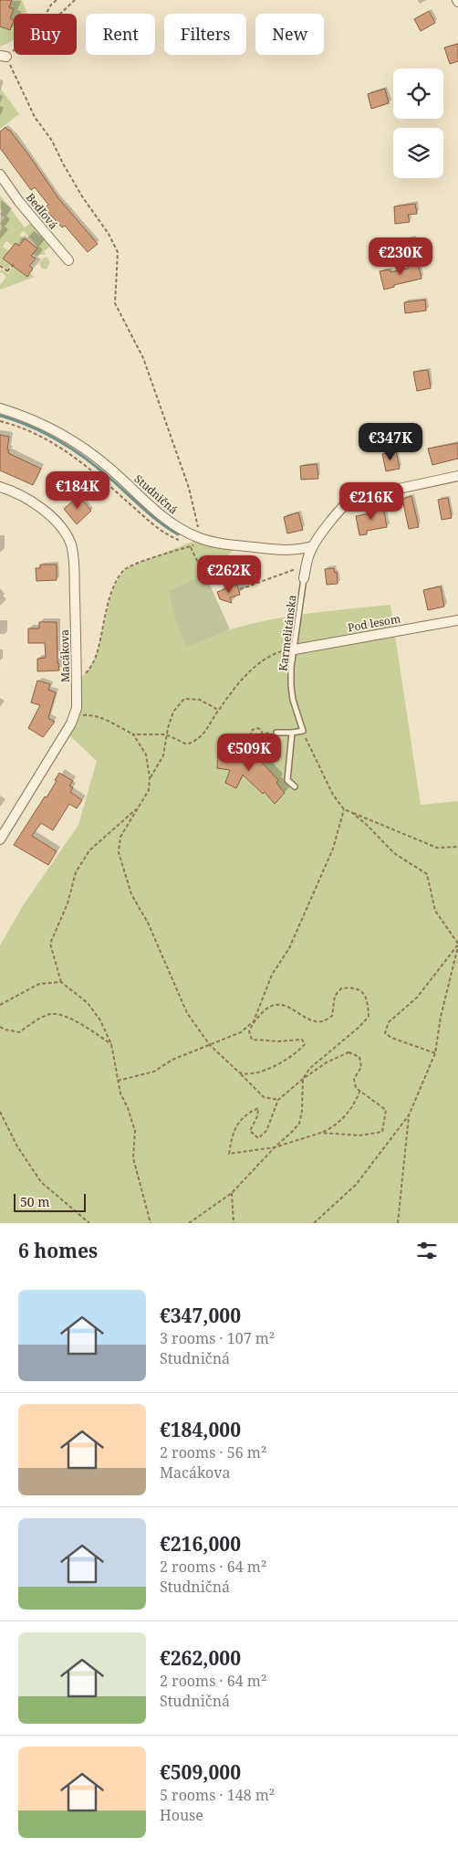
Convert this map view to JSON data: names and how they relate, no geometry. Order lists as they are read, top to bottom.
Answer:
{
  "streets": {
    "street": [
      "Bedľová",
      "Studničná",
      "Pod lesom",
      "Macákova"
    ],
    "lane": ["Karmelitánska"]
  },
  "crossings": [
    ["Pod lesom", "Karmelitánska"]
  ],
  "scale_bar": "50 m",
  "page": {
    "chip": [
      "Buy",
      "Rent",
      "Filters",
      "New"
    ],
    "price": [
      "€230K",
      "€347K",
      "€184K",
      "€216K",
      "€262K",
      "€509K"
    ],
    "scale": "50 m",
    "heading": "6 homes",
    "list": [
      {
        "name": "€347,000",
        "note": "3 rooms · 107 m² · Studničná"
      },
      {
        "name": "€184,000",
        "note": "2 rooms · 56 m² · Macákova"
      },
      {
        "name": "€216,000",
        "note": "2 rooms · 64 m² · Studničná"
      },
      {
        "name": "€262,000",
        "note": "2 rooms · 64 m² · Studničná"
      },
      {
        "name": "€509,000",
        "note": "5 rooms · 148 m² · House"
      }
    ]
  }
}
